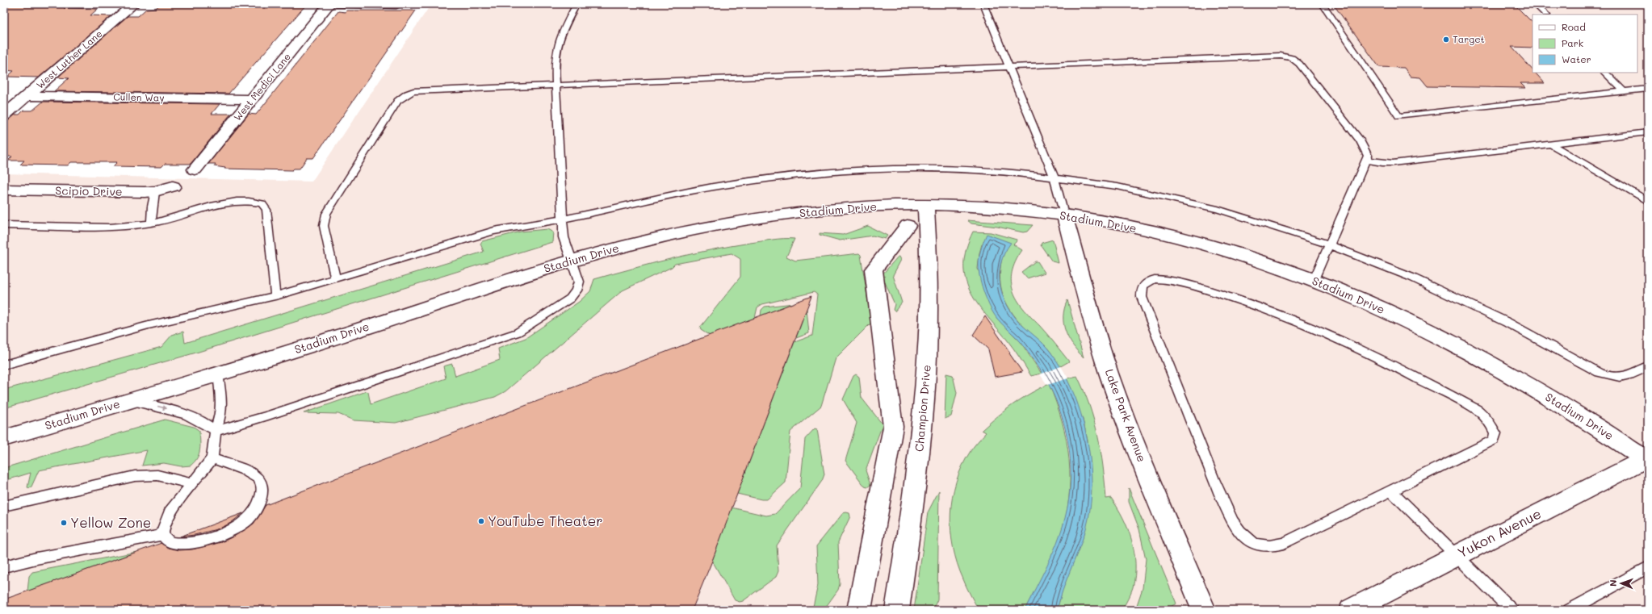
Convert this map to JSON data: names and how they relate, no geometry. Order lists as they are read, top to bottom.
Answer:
{
  "streets": {
    "street": [
      "West Luther Lane",
      "West Medici Lane",
      "Cullen Way",
      "Scipio Drive",
      "Stadium Drive",
      "Champion Drive",
      "Lake Park Avenue",
      "Yukon Avenue"
    ]
  },
  "crossings": [
    ["West Luther Lane", "Cullen Way"],
    ["West Medici Lane", "Cullen Way"],
    ["Stadium Drive", "Champion Drive"],
    ["Stadium Drive", "Lake Park Avenue"],
    ["Stadium Drive", "Yukon Avenue"]
  ],
  "places": ["Target", "YouTube Theater", "Yellow Zone"],
  "legend": ["Road", "Park", "Water"],
  "north": "left"
}
